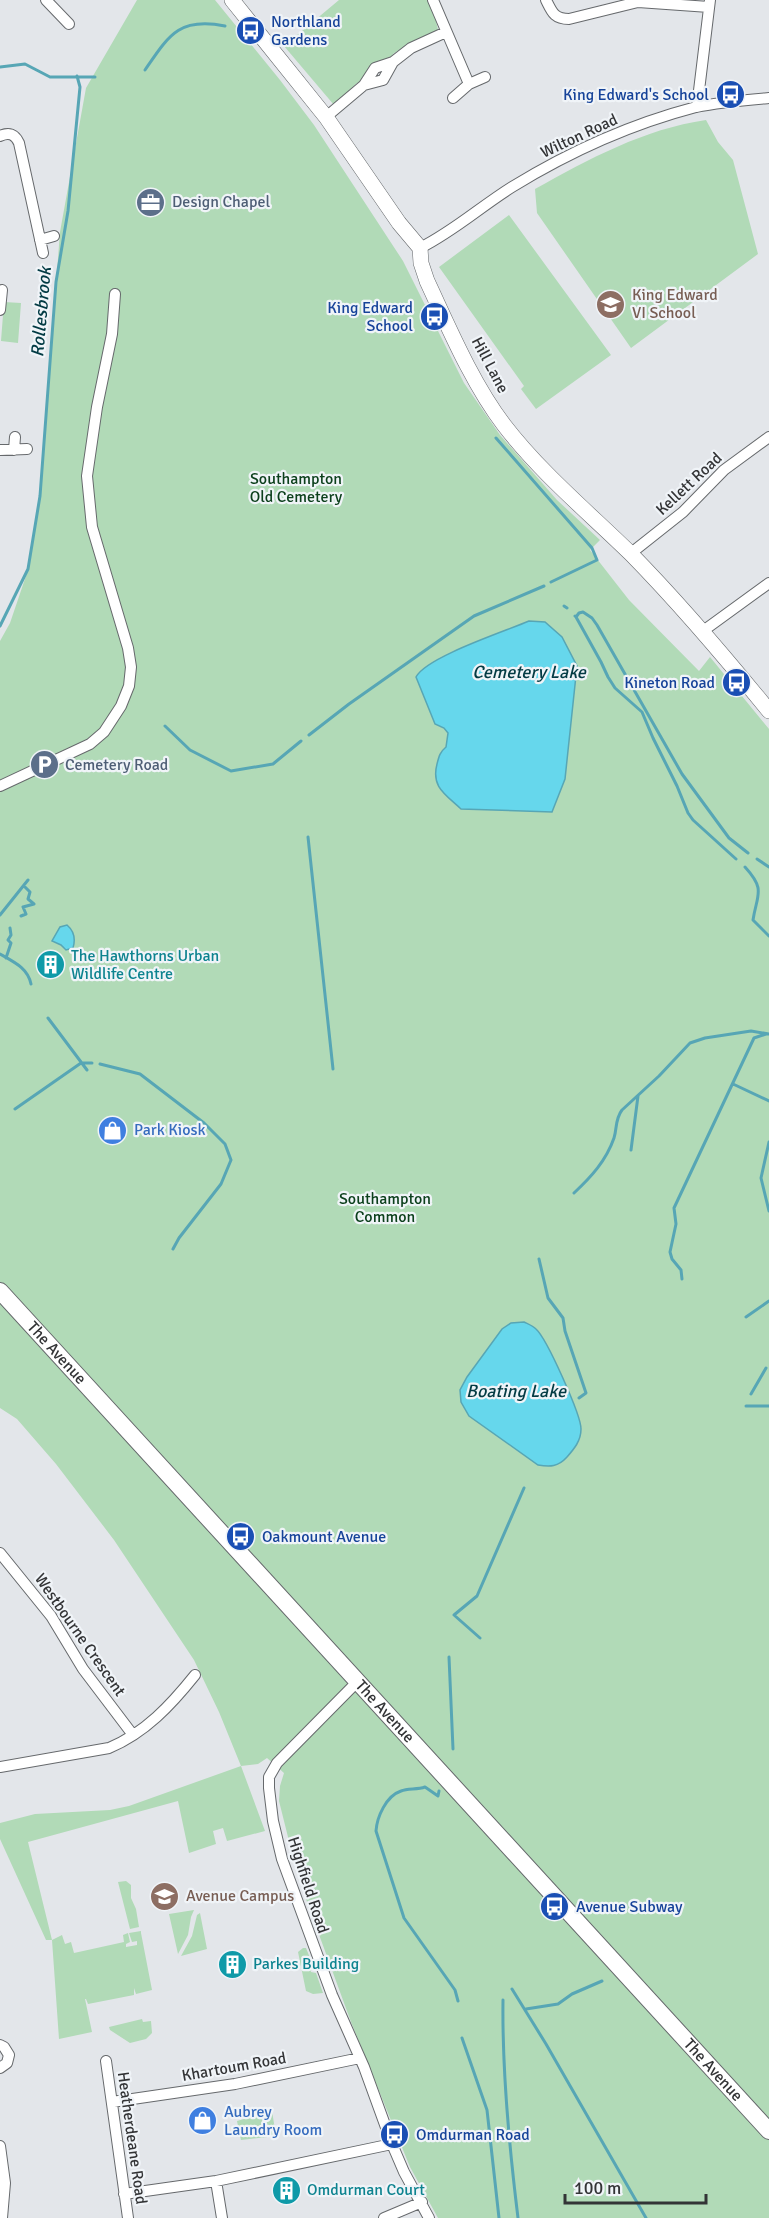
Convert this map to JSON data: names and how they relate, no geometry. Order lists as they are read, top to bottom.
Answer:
{
  "streets": {
    "main road": ["The Avenue"],
    "street": [
      "Wilton Road",
      "Hill Lane",
      "Kellett Road",
      "Westbourne Crescent",
      "Highfield Road",
      "Khartoum Road",
      "Heatherdeane Road"
    ]
  },
  "crossings": [
    ["Wilton Road", "Hill Lane"],
    ["Hill Lane", "Kellett Road"],
    ["The Avenue", "Highfield Road"],
    ["Highfield Road", "Khartoum Road"],
    ["Khartoum Road", "Heatherdeane Road"]
  ],
  "water": ["Rollesbrook", "Cemetery Lake", "Boating Lake"],
  "parks": ["Southampton Old Cemetery", "Southampton Common"],
  "places": {
    "bus stop": [
      "Northland Gardens",
      "King Edward's School",
      "King Edward School",
      "Kineton Road",
      "Oakmount Avenue",
      "Avenue Subway",
      "Omdurman Road"
    ],
    "office": ["Design Chapel"],
    "school or university": ["King Edward VI School", "Avenue Campus"],
    "parking": ["Cemetery Road"],
    "building": ["The Hawthorns Urban Wildlife Centre", "Parkes Building", "Omdurman Court"],
    "shop": ["Park Kiosk", "Aubrey Laundry Room"]
  },
  "scale_bar": "100 m"
}
